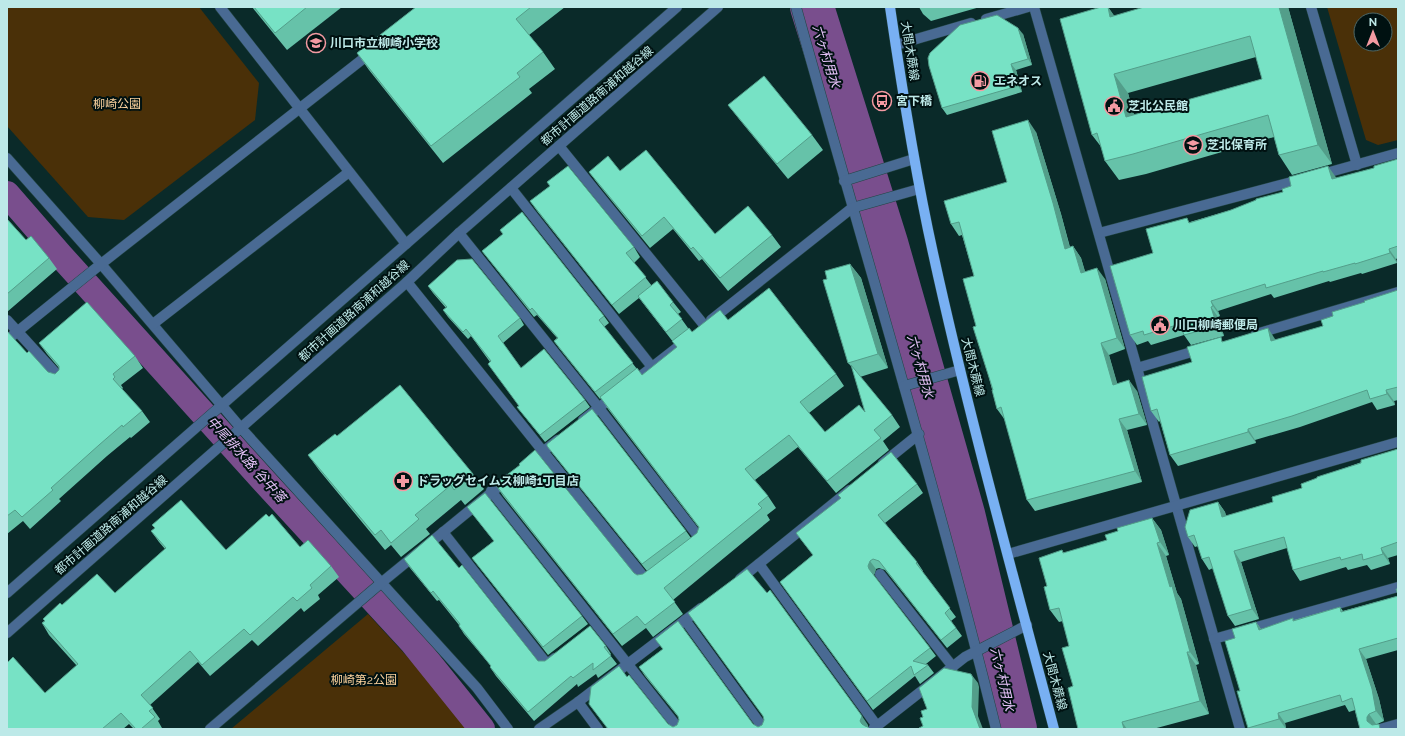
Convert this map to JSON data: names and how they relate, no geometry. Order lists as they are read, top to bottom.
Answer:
{
  "streets": {
    "main road": ["大間木蕨線"],
    "street": ["都市計画道路南浦和越谷線"]
  },
  "water": ["六ヶ村用水", "中尾排水路; 谷中落"],
  "parks": ["柳崎公園", "柳崎第2公園"],
  "places": {
    "school or university": ["川口市立柳崎小学校", "芝北保育所"],
    "fuel station": ["エネオス"],
    "bus stop": ["宮下橋"],
    "public building": ["芝北公民館", "川口柳崎郵便局"],
    "pharmacy": ["ドラッグセイムス柳崎1丁目店"]
  },
  "north": "top"
}
